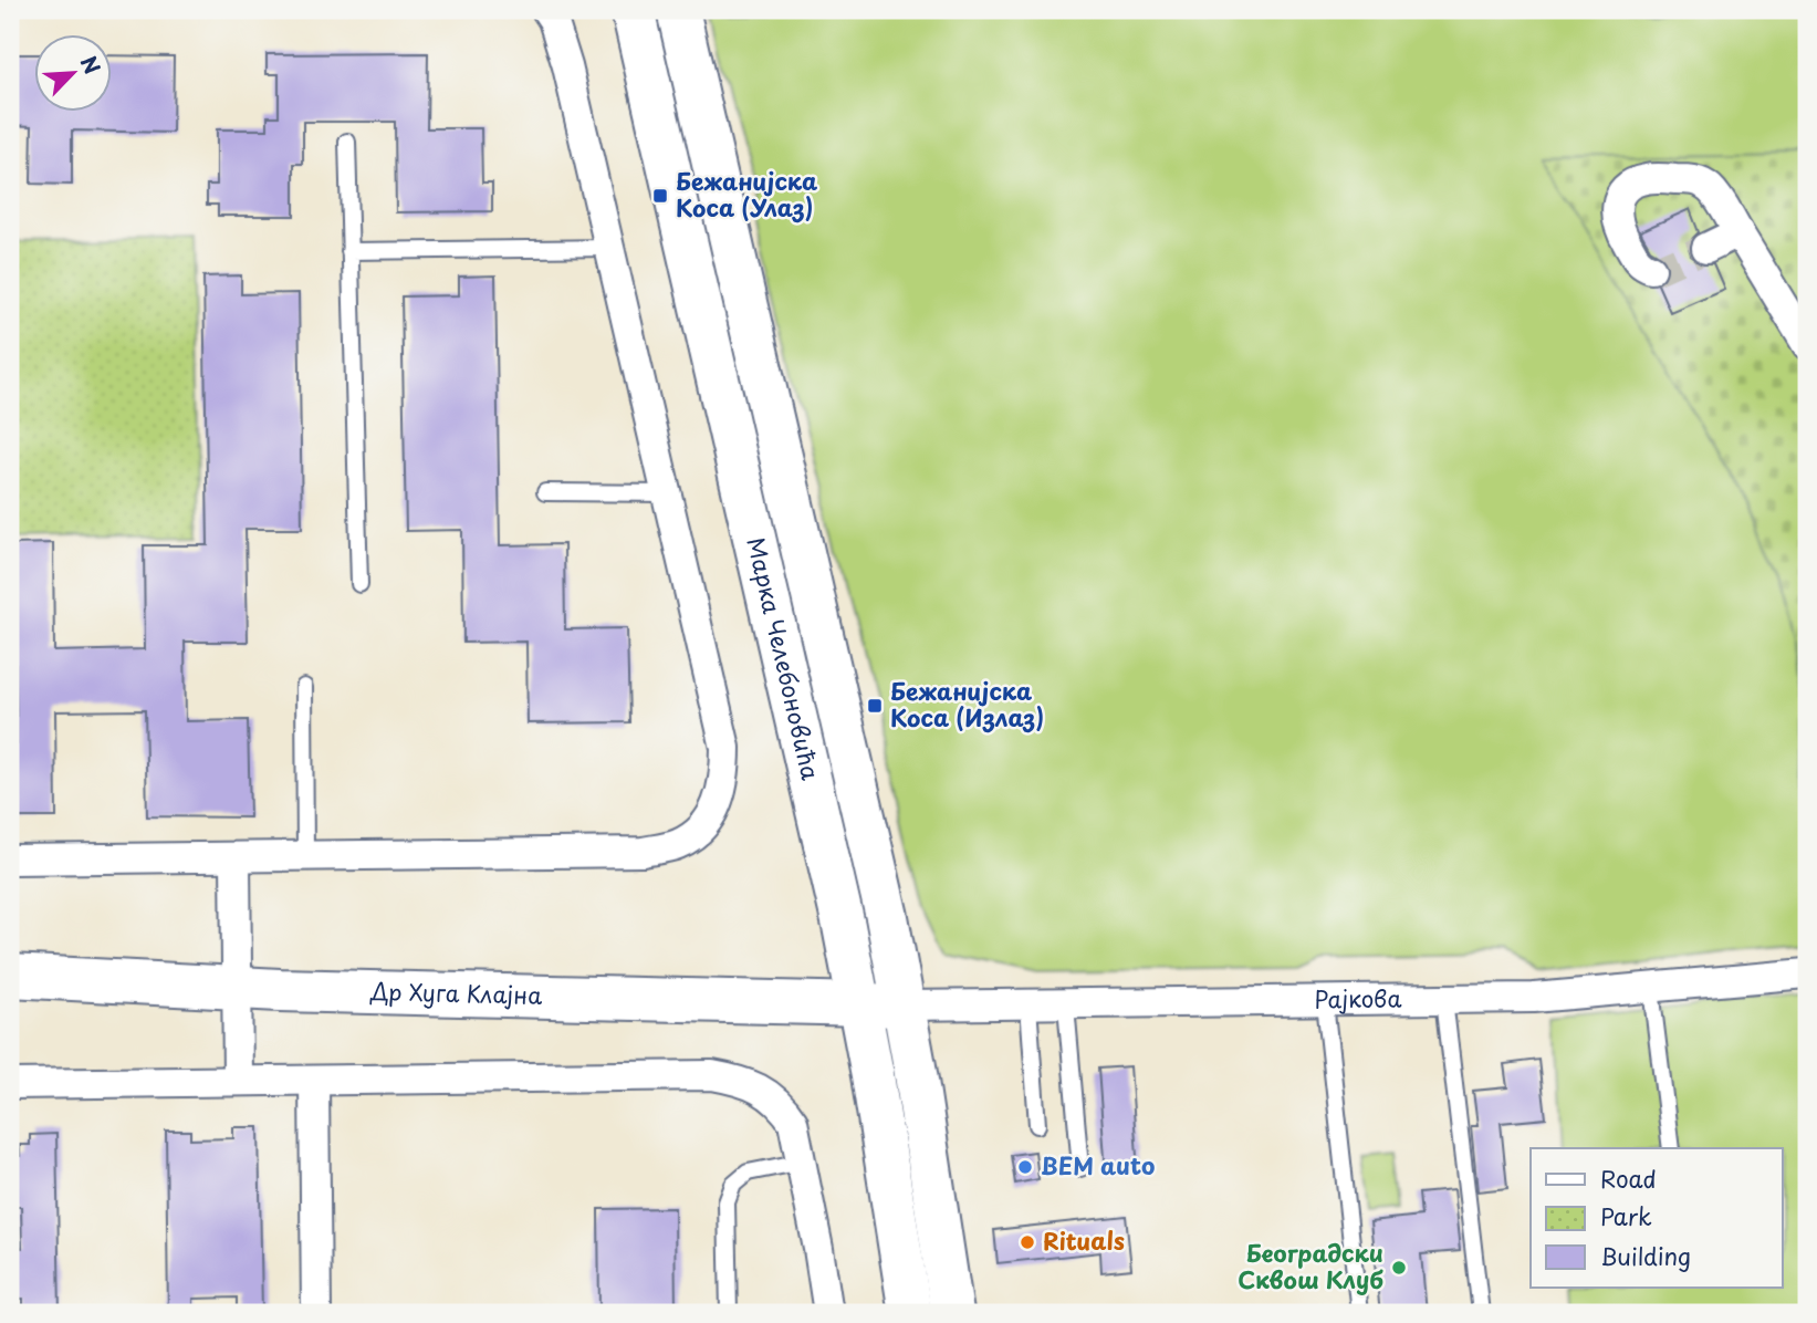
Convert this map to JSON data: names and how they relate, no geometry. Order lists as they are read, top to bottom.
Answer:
{
  "streets": {
    "main road": ["Марка Челебоновића", "Др Хуга Клајна"],
    "street": ["Рајкова"]
  },
  "crossings": [
    ["Марка Челебоновића", "Др Хуга Клајна"],
    ["Марка Челебоновића", "Рајкова"],
    ["Др Хуга Клајна", "Рајкова"]
  ],
  "places": {
    "transit": ["Бежанијска Коса (Улаз)", "Бежанијска Коса (Излаз)"],
    "other": ["BEM auto", "Rituals", "Београдски Сквош Клуб"]
  },
  "legend": ["Road", "Park", "Building"],
  "north": "top right"
}
